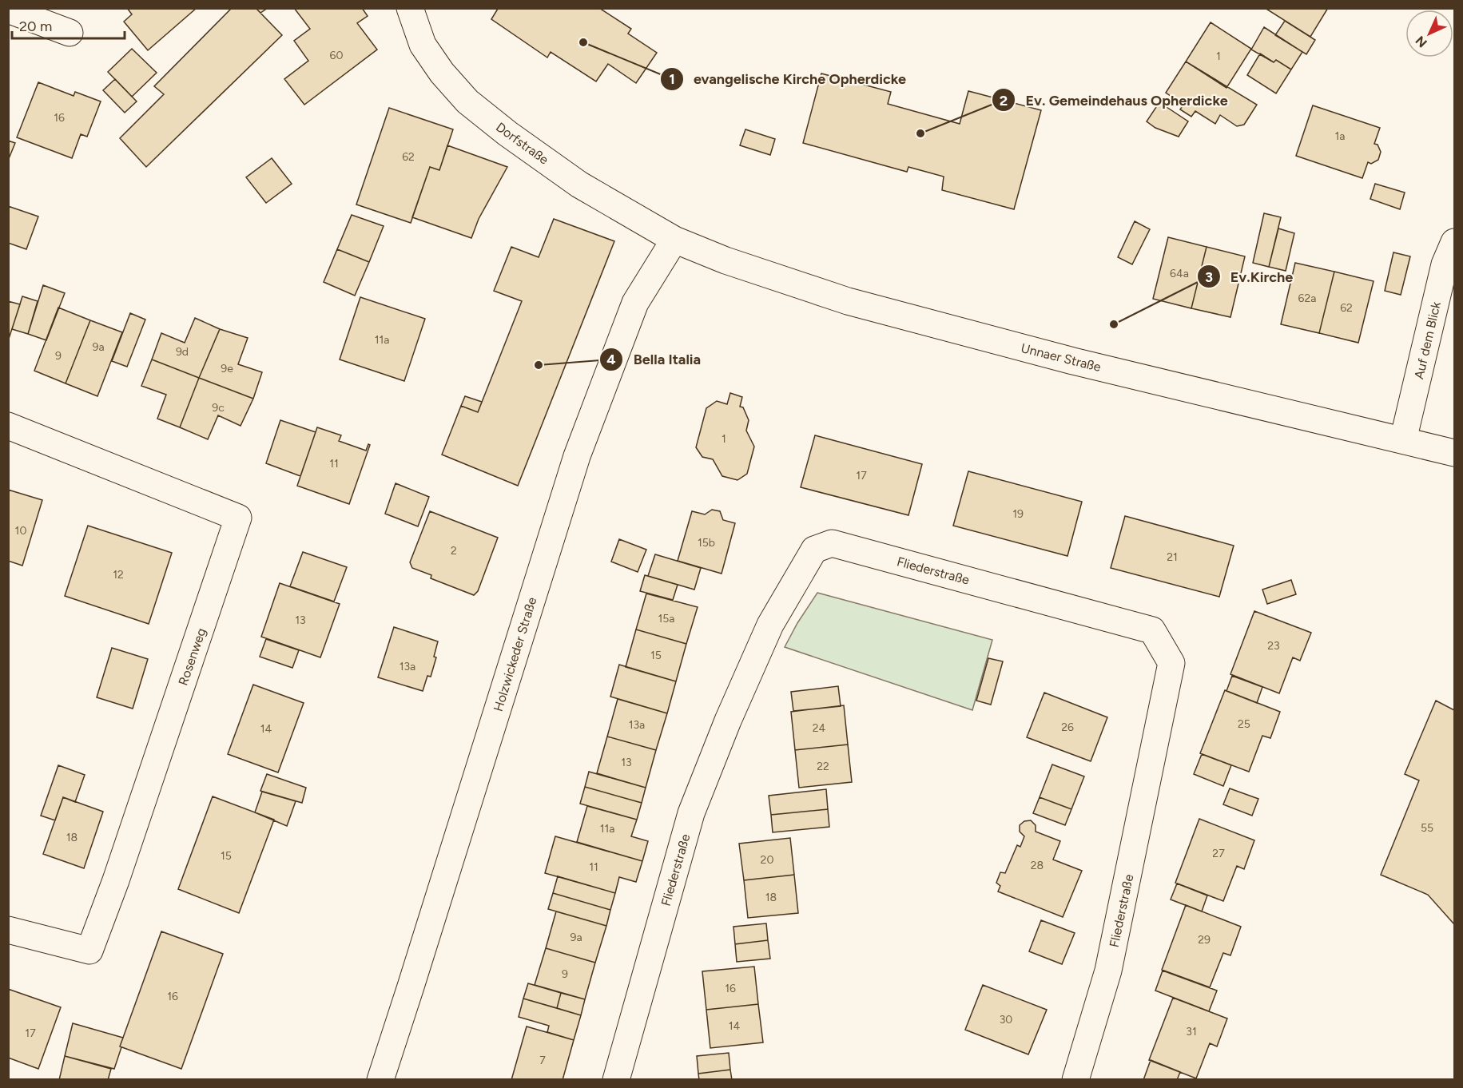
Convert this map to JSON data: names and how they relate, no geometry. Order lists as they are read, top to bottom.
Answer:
{
  "streets": {
    "street": [
      "Dorfstraße",
      "Auf dem Blick",
      "Unnaer Straße",
      "Fliederstraße",
      "Holzwickeder Straße",
      "Rosenweg"
    ]
  },
  "crossings": [
    ["Dorfstraße", "Unnaer Straße"],
    ["Dorfstraße", "Holzwickeder Straße"],
    ["Auf dem Blick", "Unnaer Straße"],
    ["Unnaer Straße", "Holzwickeder Straße"]
  ],
  "places": [
    "evangelische Kirche Opherdicke",
    "Ev. Gemeindehaus Opherdicke",
    "Ev.Kirche",
    "Bella Italia"
  ],
  "house_numbers": [
    "60",
    "1",
    "16",
    "1a",
    "62",
    "64a",
    "62a",
    "62",
    "11a",
    "9a",
    "9d",
    "9",
    "9e",
    "9c",
    "1",
    "11",
    "17",
    "19",
    "10",
    "15b",
    "2",
    "21",
    "12",
    "15a",
    "13",
    "23",
    "15",
    "13a",
    "25",
    "13a",
    "26",
    "24",
    "14",
    "13",
    "22",
    "55",
    "11a",
    "18",
    "27",
    "15",
    "20",
    "28",
    "11",
    "18",
    "9a",
    "29",
    "9",
    "16",
    "16",
    "30",
    "14",
    "31",
    "17",
    "7"
  ],
  "scale_bar": "20 m",
  "north": "bottom left"
}
